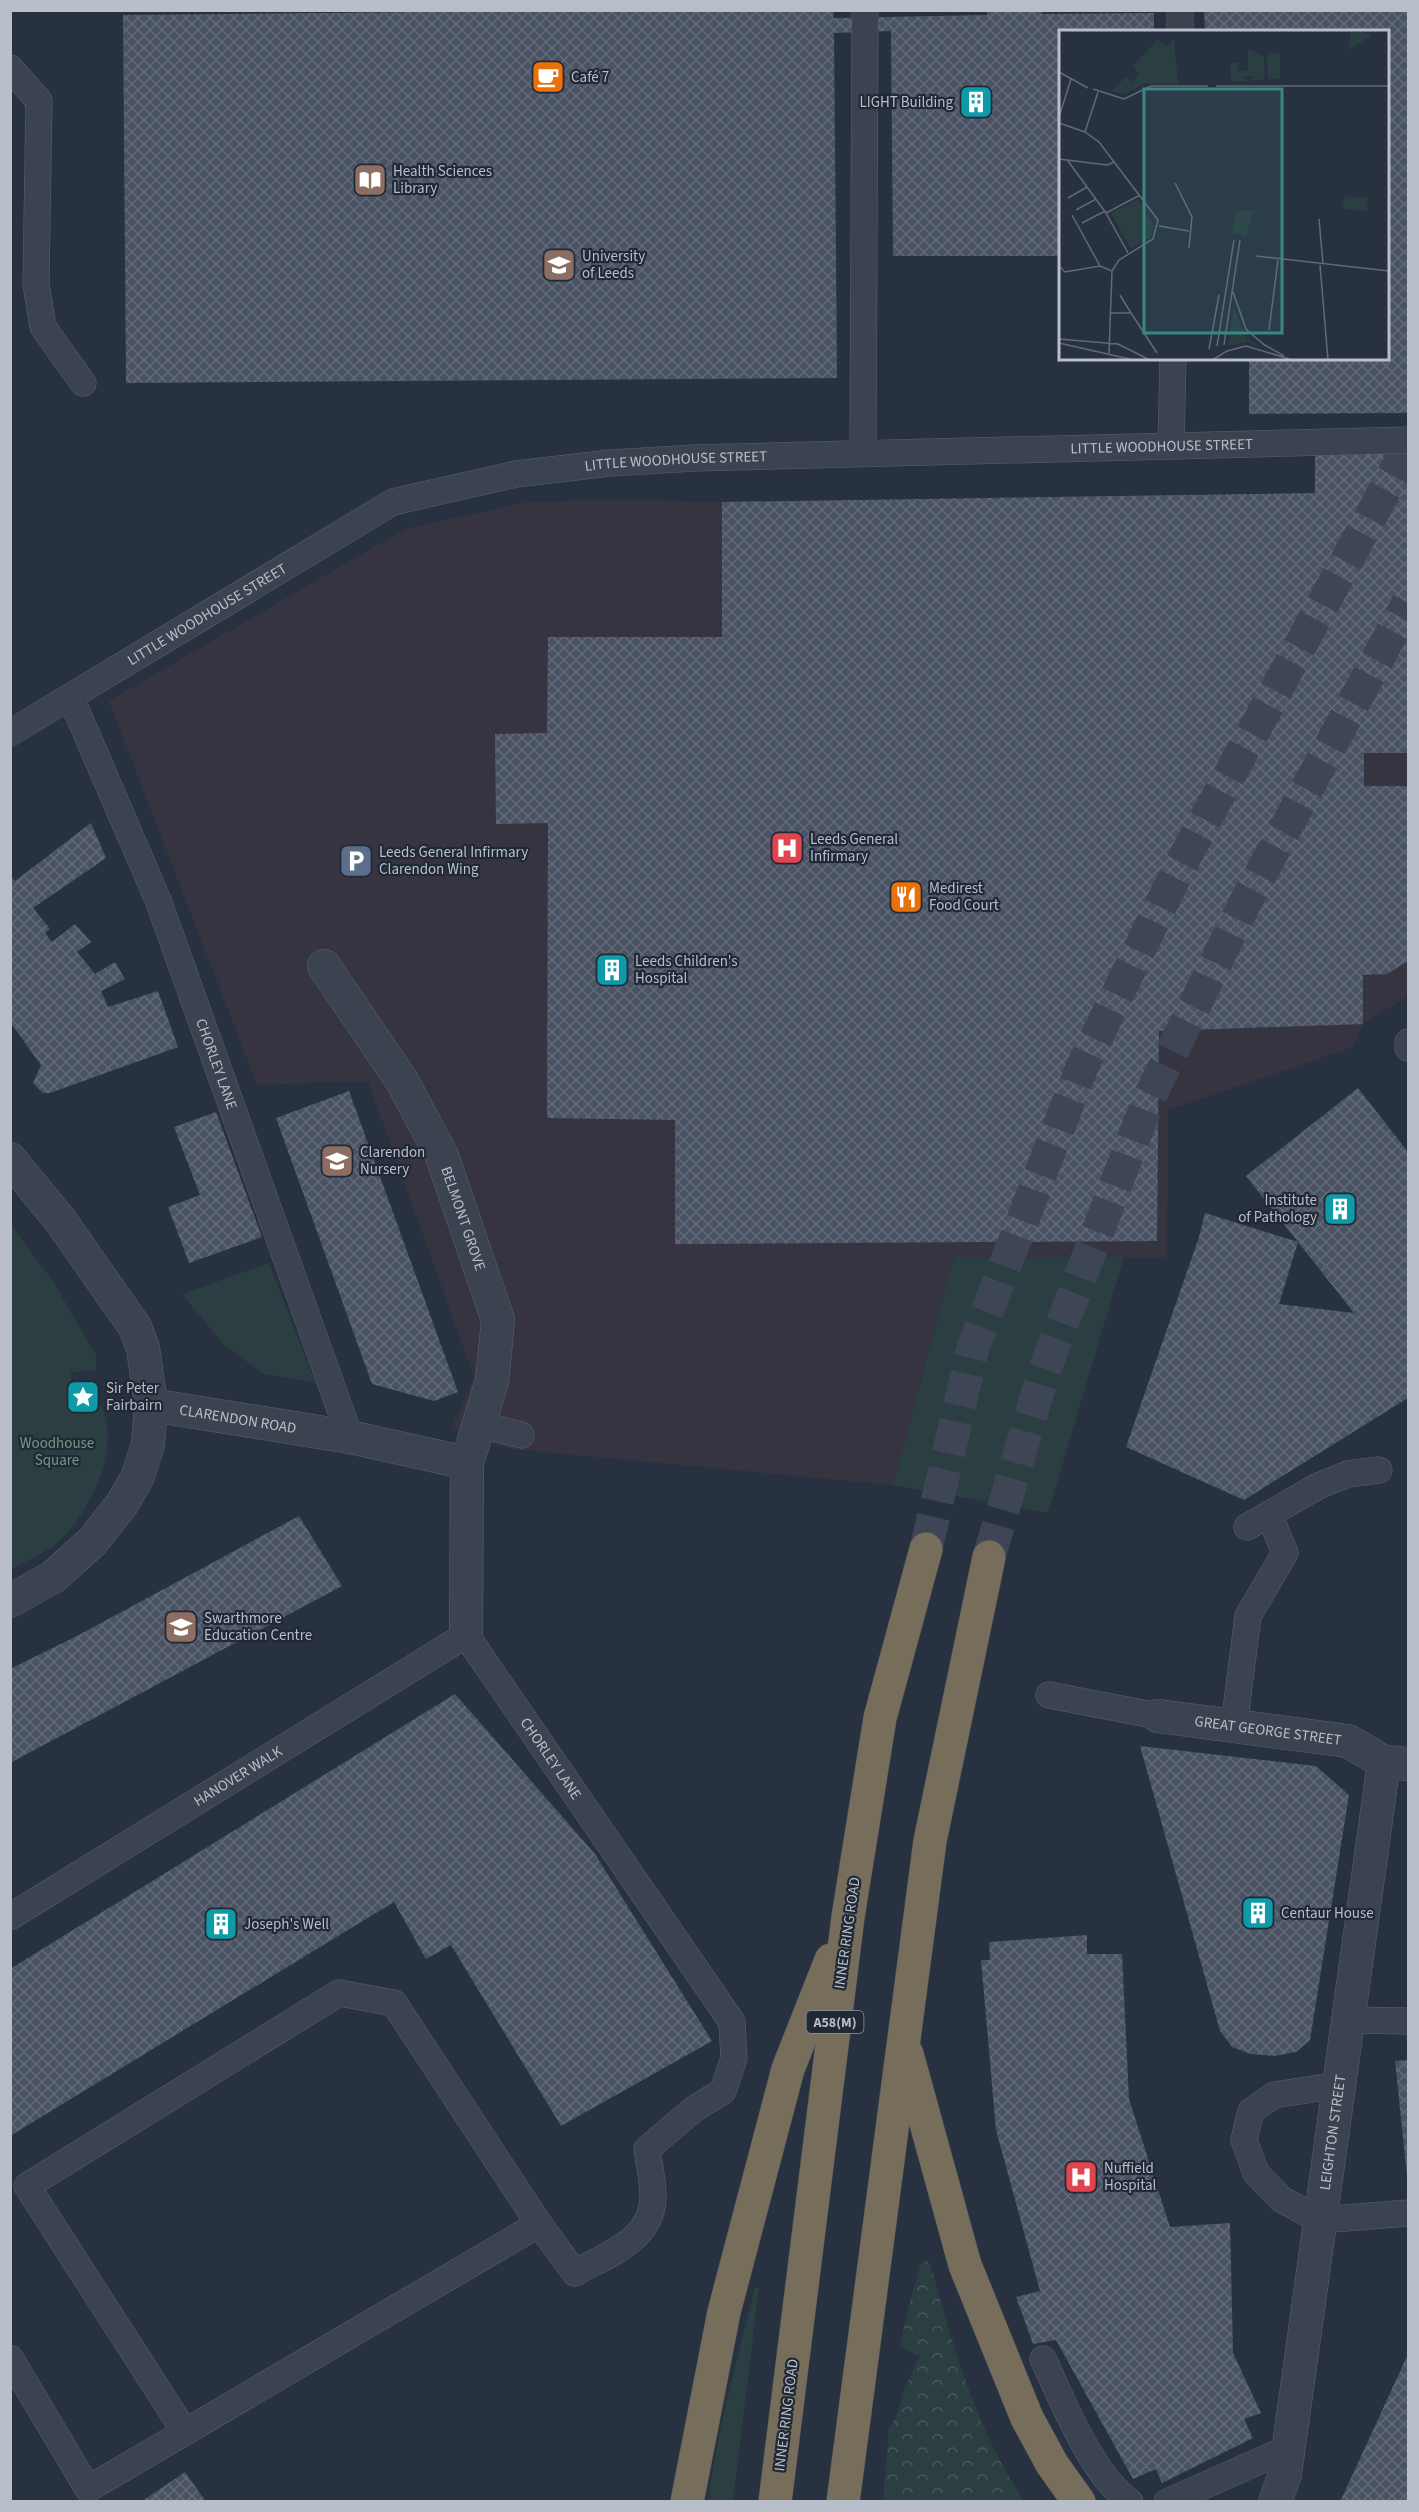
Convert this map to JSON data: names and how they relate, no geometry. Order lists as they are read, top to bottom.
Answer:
{
  "streets": {
    "highway": ["INNER RING ROAD", "A58(M)"],
    "street": [
      "BELMONT GROVE",
      "CLARENDON ROAD",
      "GREAT GEORGE STREET",
      "LEIGHTON STREET"
    ],
    "lane": ["LITTLE WOODHOUSE STREET", "CHORLEY LANE", "HANOVER WALK"]
  },
  "crossings": [
    ["LITTLE WOODHOUSE STREET", "CHORLEY LANE"],
    ["CHORLEY LANE", "CLARENDON ROAD"],
    ["CHORLEY LANE", "HANOVER WALK"],
    ["BELMONT GROVE", "CLARENDON ROAD"],
    ["GREAT GEORGE STREET", "LEIGHTON STREET"],
    ["INNER RING ROAD", "A58(M)"]
  ],
  "parks": ["Woodhouse Square"],
  "places": {
    "cafe": ["Café 7"],
    "building": [
      "LIGHT Building",
      "Leeds Children's Hospital",
      "Institute of Pathology",
      "Centaur House",
      "Joseph's Well"
    ],
    "library": ["Health Sciences Library"],
    "school or university": ["University of Leeds", "Clarendon Nursery", "Swarthmore Education Centre"],
    "hospital": ["Leeds General Infirmary", "Nuffield Hospital"],
    "parking": ["Leeds General Infirmary Clarendon Wing"],
    "restaurant": ["Medirest Food Court"],
    "place": ["Sir Peter Fairbairn"]
  }
}
